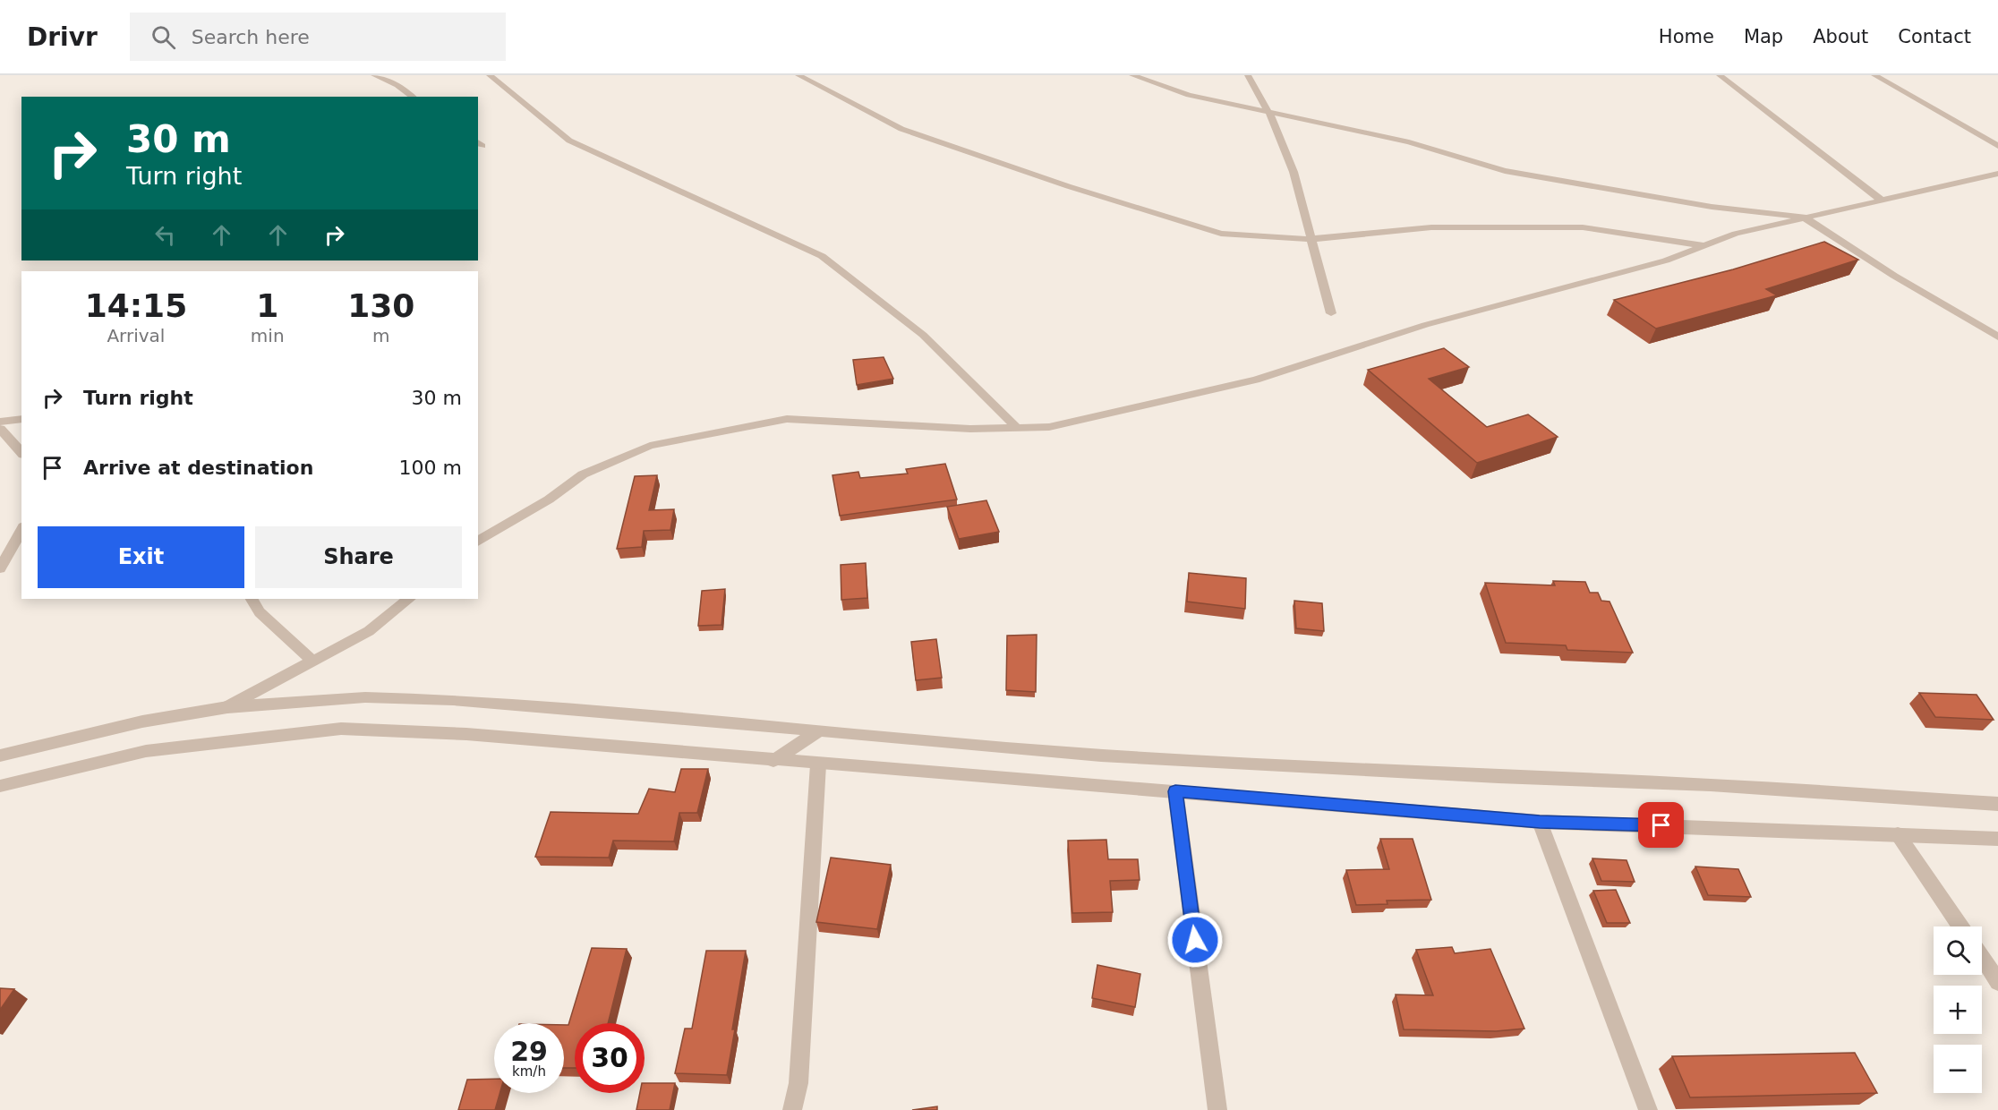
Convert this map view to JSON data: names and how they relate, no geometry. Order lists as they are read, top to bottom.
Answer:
{
  "page": {
    "header": "Drivr",
    "search": "Search here",
    "nav": [
      "Home",
      "Map",
      "About",
      "Contact"
    ],
    "turn": ["30 m", "Turn right"],
    "eta": [
      "14:15",
      "Arrival",
      "1",
      "min",
      "130",
      "m"
    ],
    "list": [
      {
        "name": "Turn right",
        "value": "30 m"
      },
      {
        "name": "Arrive at destination",
        "value": "100 m"
      }
    ],
    "buttons": ["Exit", "Share"],
    "map_buttons": ["+", "−"],
    "speed": "29 km/h",
    "limit": "30"
  }
}
